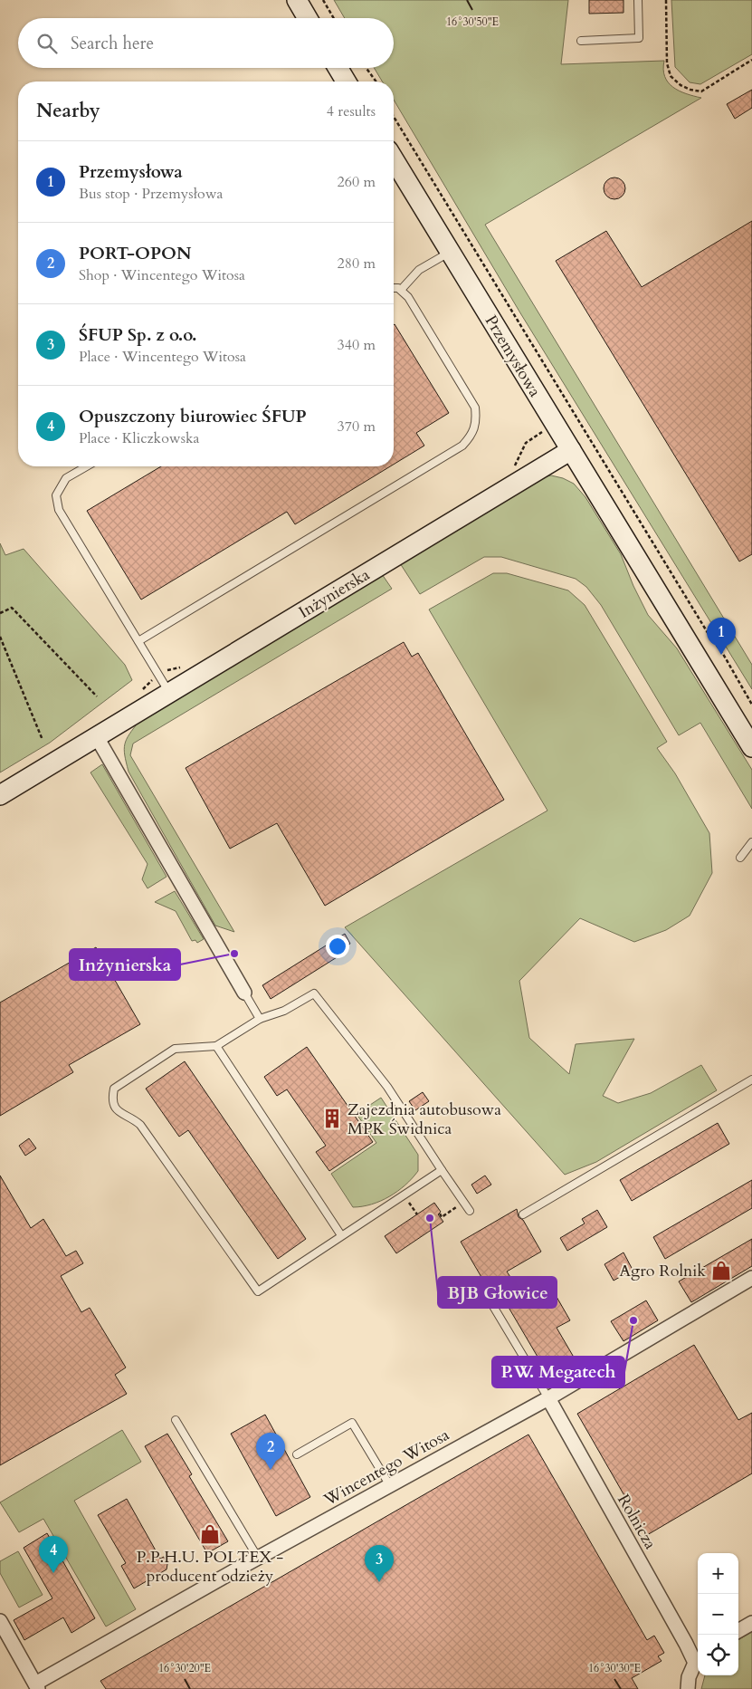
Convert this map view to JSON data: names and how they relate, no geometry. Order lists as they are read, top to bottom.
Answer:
{
  "streets": {
    "main road": ["Przemysłowa", "Inżynierska"],
    "street": ["Wincentego Witosa", "Rolnicza"]
  },
  "crossings": [
    ["Przemysłowa", "Inżynierska"],
    ["Wincentego Witosa", "Rolnicza"]
  ],
  "places": {
    "other": ["Inżynierska", "BJB Głowice", "P.W. Megatech"],
    "building": ["Zajezdnia autobusowa MPK Świdnica"],
    "shop": ["Agro Rolnik", "P.P.H.U. POLTEX - producent odzieży"]
  },
  "page": {
    "search": "Search here",
    "heading": ["Nearby", "4 results"],
    "list": [
      {
        "mark": "1",
        "name": "Przemysłowa",
        "note": "Bus stop · Przemysłowa",
        "value": "260 m"
      },
      {
        "mark": "2",
        "name": "PORT-OPON",
        "note": "Shop · Wincentego Witosa",
        "value": "280 m"
      },
      {
        "mark": "3",
        "name": "ŚFUP Sp. z o.o.",
        "note": "Place · Wincentego Witosa",
        "value": "340 m"
      },
      {
        "mark": "4",
        "name": "Opuszczony biurowiec ŚFUP",
        "note": "Place · Kliczkowska",
        "value": "370 m"
      }
    ],
    "pins": [
      "1",
      "2",
      "4",
      "3"
    ],
    "map_buttons": ["+", "−"]
  },
  "coordinates": ["16°30'50\"E", "16°30'20\"E", "16°30'30\"E"]
}
